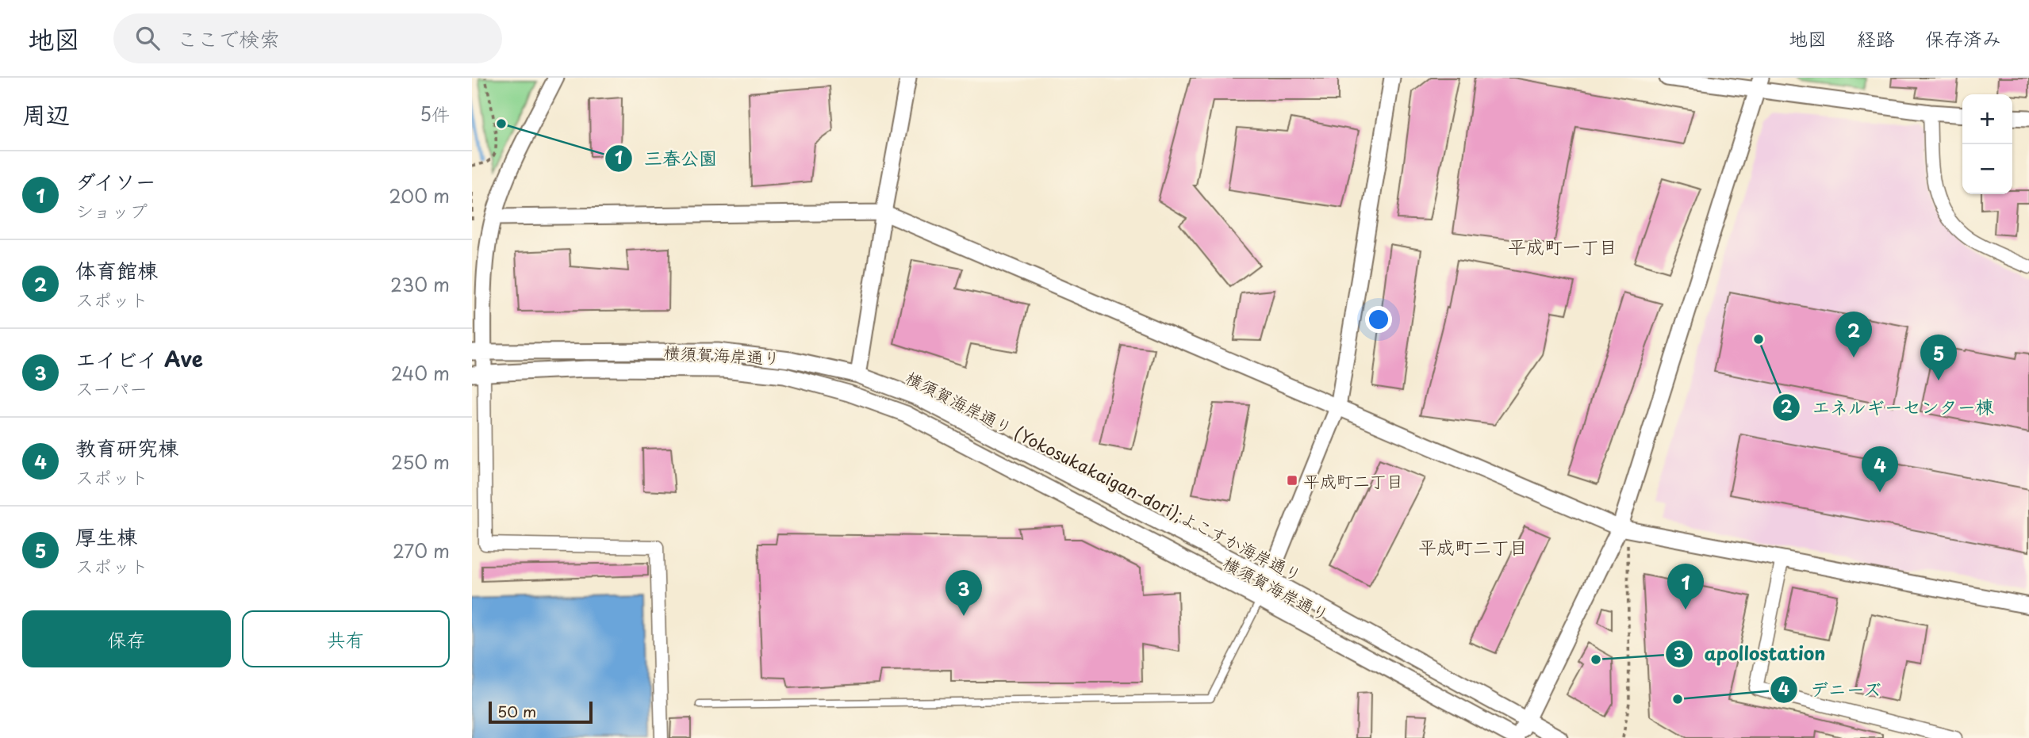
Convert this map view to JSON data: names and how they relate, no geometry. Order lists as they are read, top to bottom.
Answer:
{
  "streets": {
    "street": ["横須賀海岸通り", "横須賀海岸通り (Yokosukakaigan-dori);よこすか海岸通り"]
  },
  "districts": ["平成町一丁目", "平成町二丁目"],
  "places": {
    "other": [
      "三春公園",
      "エネルギーセンター棟",
      "apollostation",
      "デニーズ"
    ],
    "transit": ["平成町二丁目"]
  },
  "scale_bar": "50 m",
  "page": {
    "header": "地図",
    "search": "ここで検索",
    "nav": ["地図", "経路", "保存済み"],
    "heading": ["周辺", "5件"],
    "map_buttons": ["+", "−"],
    "list": [
      {
        "mark": "1",
        "name": "ダイソー",
        "note": "ショップ",
        "value": "200 m"
      },
      {
        "mark": "2",
        "name": "体育館棟",
        "note": "スポット",
        "value": "230 m"
      },
      {
        "mark": "3",
        "name": "エイビイ Ave",
        "note": "スーパー",
        "value": "240 m"
      },
      {
        "mark": "4",
        "name": "教育研究棟",
        "note": "スポット",
        "value": "250 m"
      },
      {
        "mark": "5",
        "name": "厚生棟",
        "note": "スポット",
        "value": "270 m"
      }
    ],
    "pins": [
      "2",
      "5",
      "4",
      "1",
      "3"
    ],
    "buttons": ["保存", "共有"],
    "scale": "50 m"
  }
}
